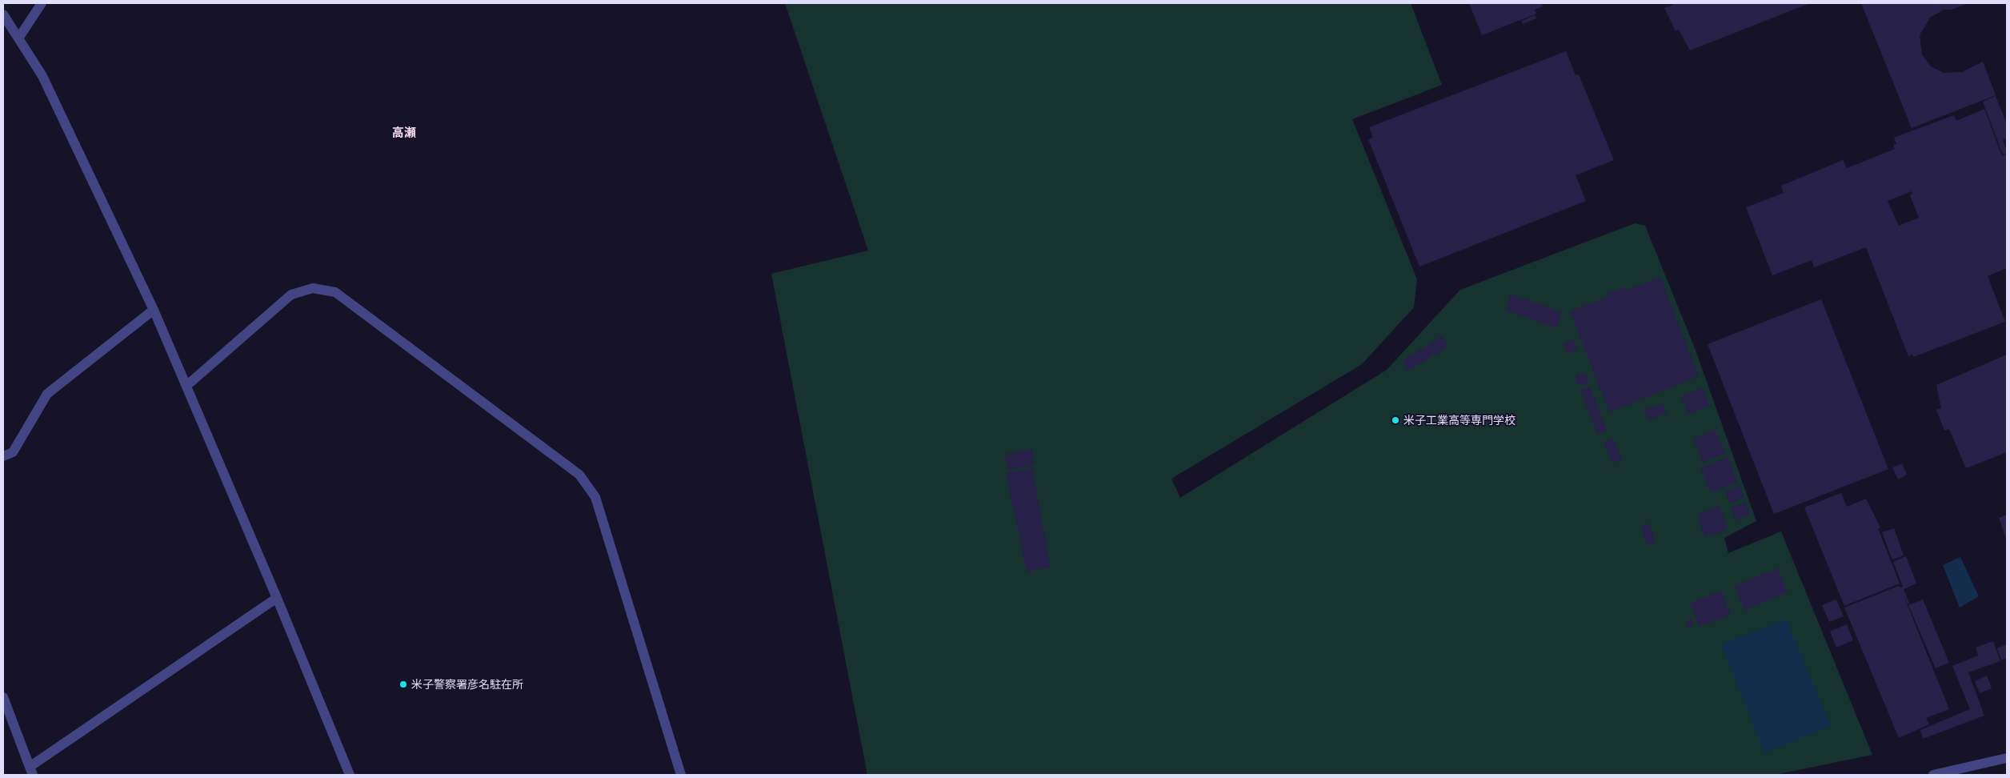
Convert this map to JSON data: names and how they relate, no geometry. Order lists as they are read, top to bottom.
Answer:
{
  "districts": ["高瀬"],
  "places": ["米子工業高等専門学校", "米子警察署彦名駐在所"]
}
